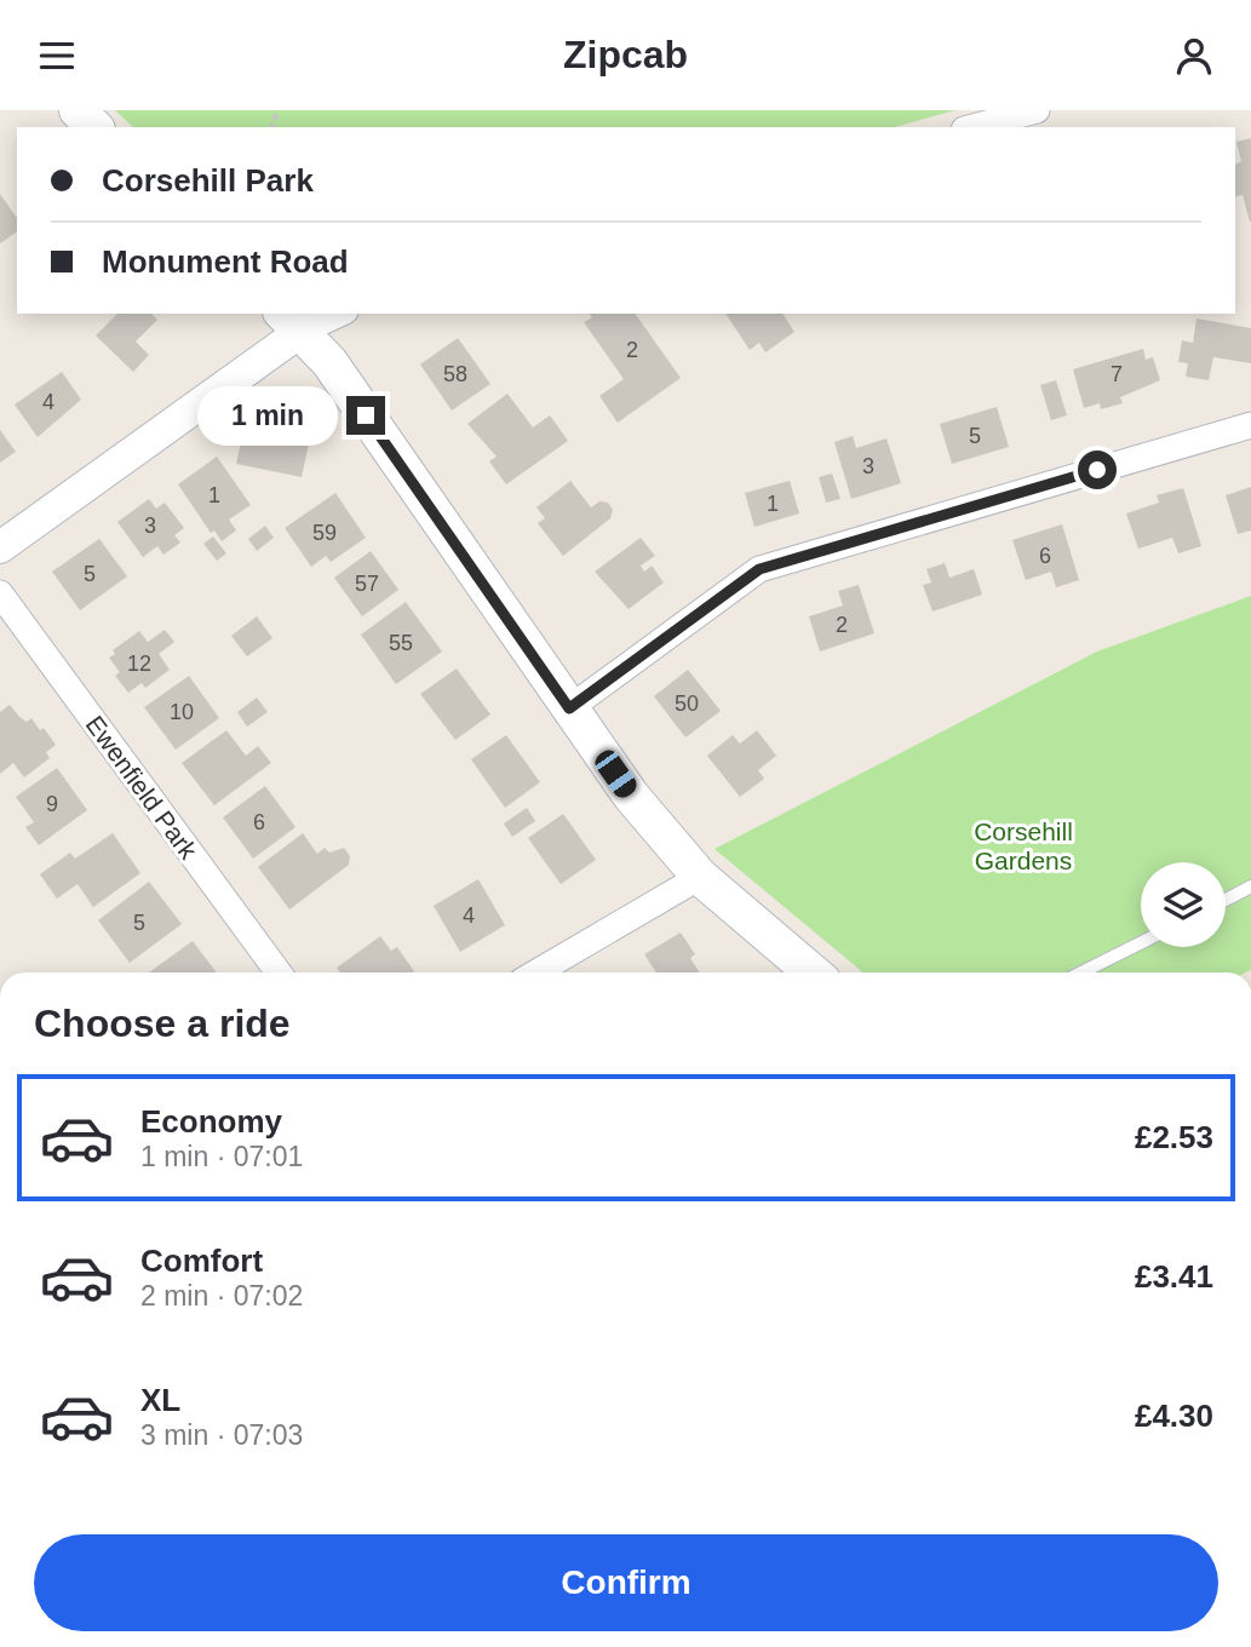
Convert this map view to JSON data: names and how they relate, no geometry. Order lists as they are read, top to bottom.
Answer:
{
  "streets": {
    "street": ["Ewenfield Park"]
  },
  "parks": ["Corsehill Gardens"],
  "house_numbers": [
    "2",
    "58",
    "7",
    "4",
    "5",
    "3",
    "1",
    "1",
    "3",
    "59",
    "6",
    "5",
    "57",
    "2",
    "55",
    "12",
    "50",
    "10",
    "9",
    "6",
    "4",
    "5"
  ],
  "page": {
    "header": "Zipcab",
    "banner": ["Corsehill Park", "Monument Road"],
    "bubble": "1 min",
    "heading": "Choose a ride",
    "list": [
      {
        "name": "Economy",
        "note": "1 min · 07:01",
        "value": "£2.53"
      },
      {
        "name": "Comfort",
        "note": "2 min · 07:02",
        "value": "£3.41"
      },
      {
        "name": "XL",
        "note": "3 min · 07:03",
        "value": "£4.30"
      }
    ],
    "buttons": "Confirm"
  }
}
